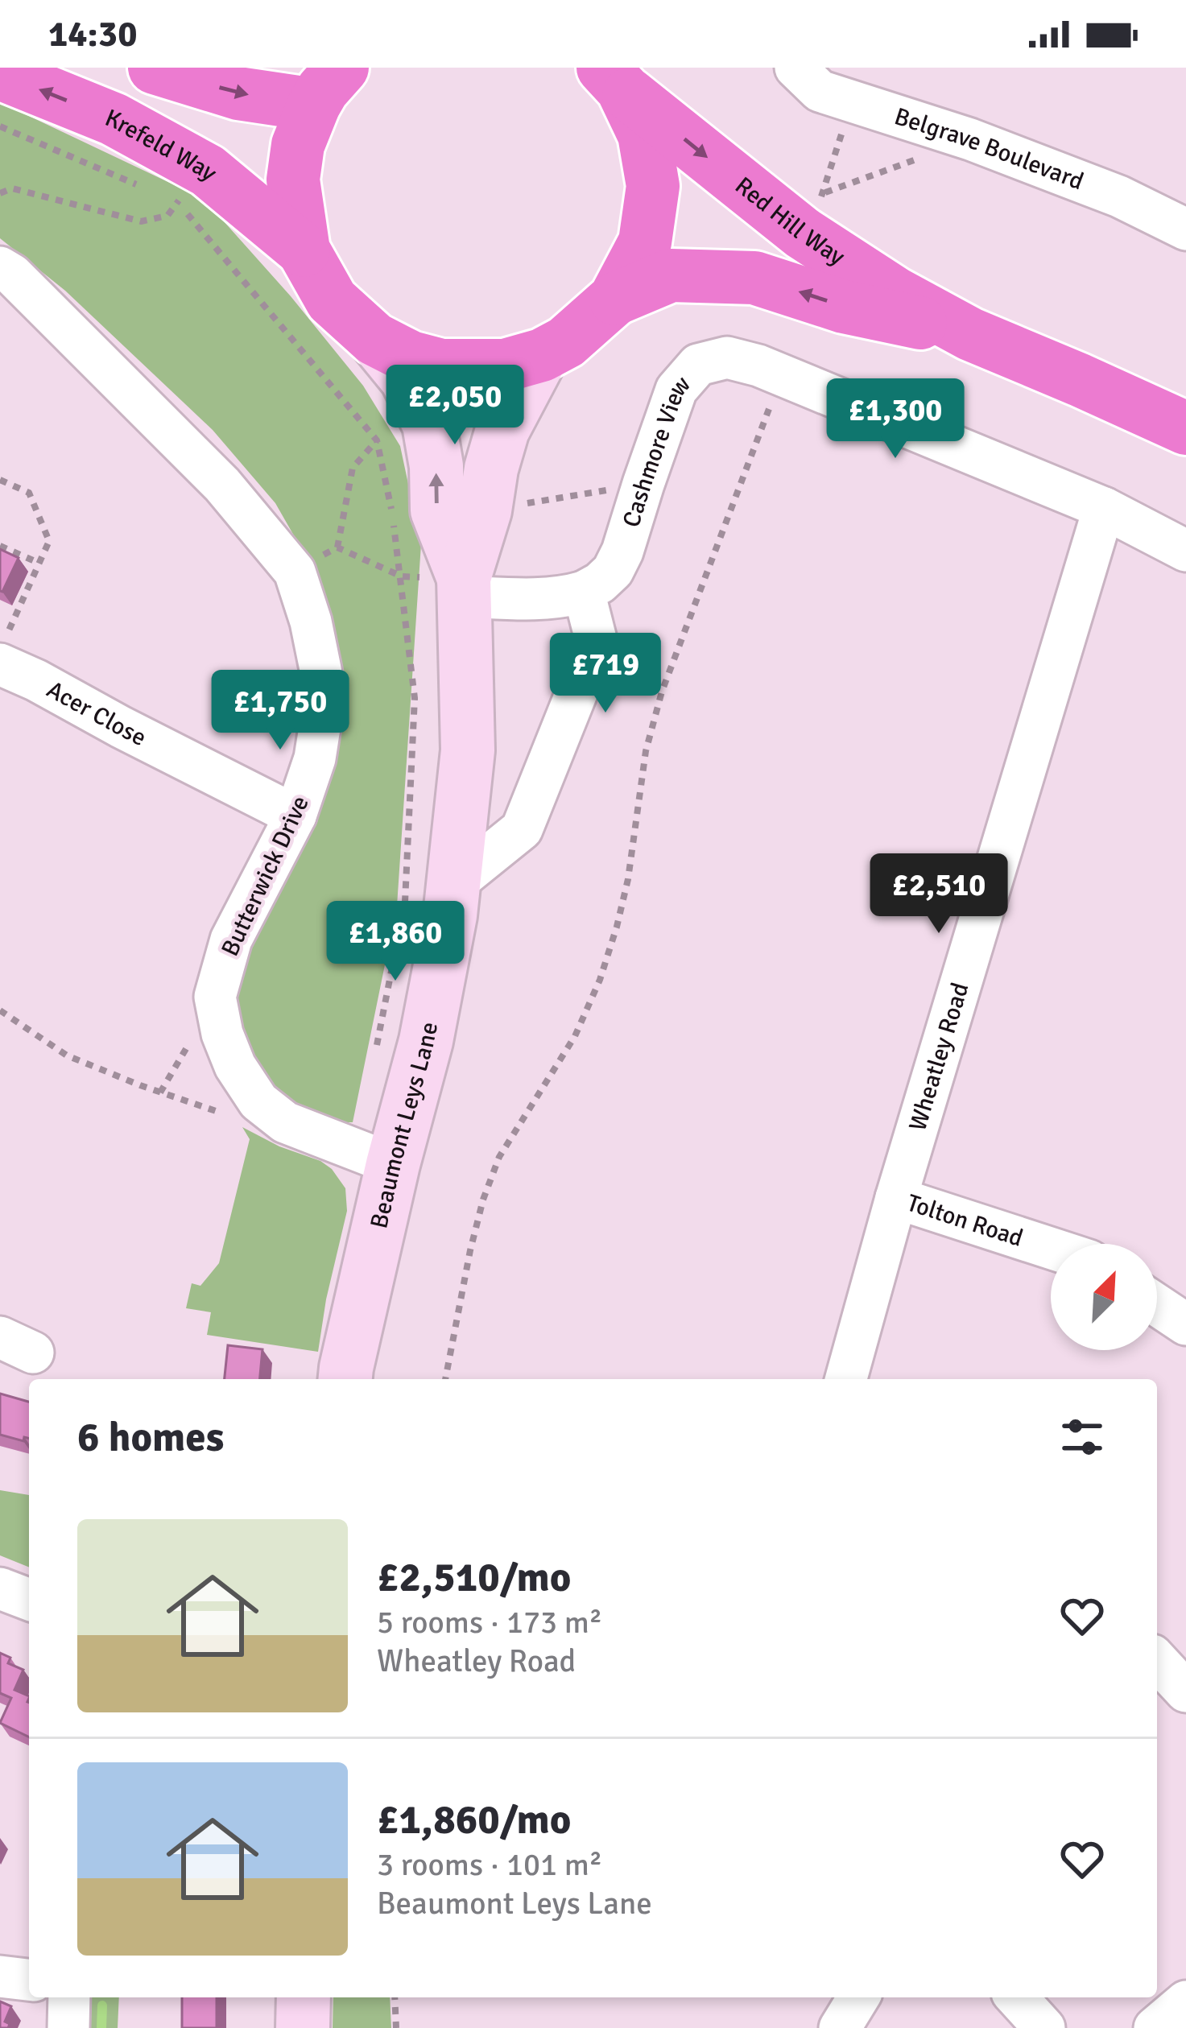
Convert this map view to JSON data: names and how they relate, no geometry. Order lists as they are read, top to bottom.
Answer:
{
  "streets": {
    "highway": ["Krefeld Way", "Red Hill Way"],
    "street": [
      "Belgrave Boulevard",
      "Cashmore View",
      "Acer Close",
      "Butterwick Drive",
      "Wheatley Road",
      "Beaumont Leys Lane",
      "Tolton Road"
    ]
  },
  "crossings": [
    ["Cashmore View", "Wheatley Road"],
    ["Acer Close", "Butterwick Drive"],
    ["Butterwick Drive", "Beaumont Leys Lane"],
    ["Wheatley Road", "Tolton Road"]
  ],
  "one_way": ["Krefeld Way"],
  "north": "top right",
  "page": {
    "status": "14:30",
    "price": [
      "£2,050",
      "£1,300",
      "£719",
      "£1,750",
      "£2,510",
      "£1,860"
    ],
    "heading": "6 homes",
    "list": [
      {
        "name": "£2,510/mo",
        "note": "5 rooms · 173 m² · Wheatley Road"
      },
      {
        "name": "£1,860/mo",
        "note": "3 rooms · 101 m² · Beaumont Leys Lane"
      }
    ]
  }
}
